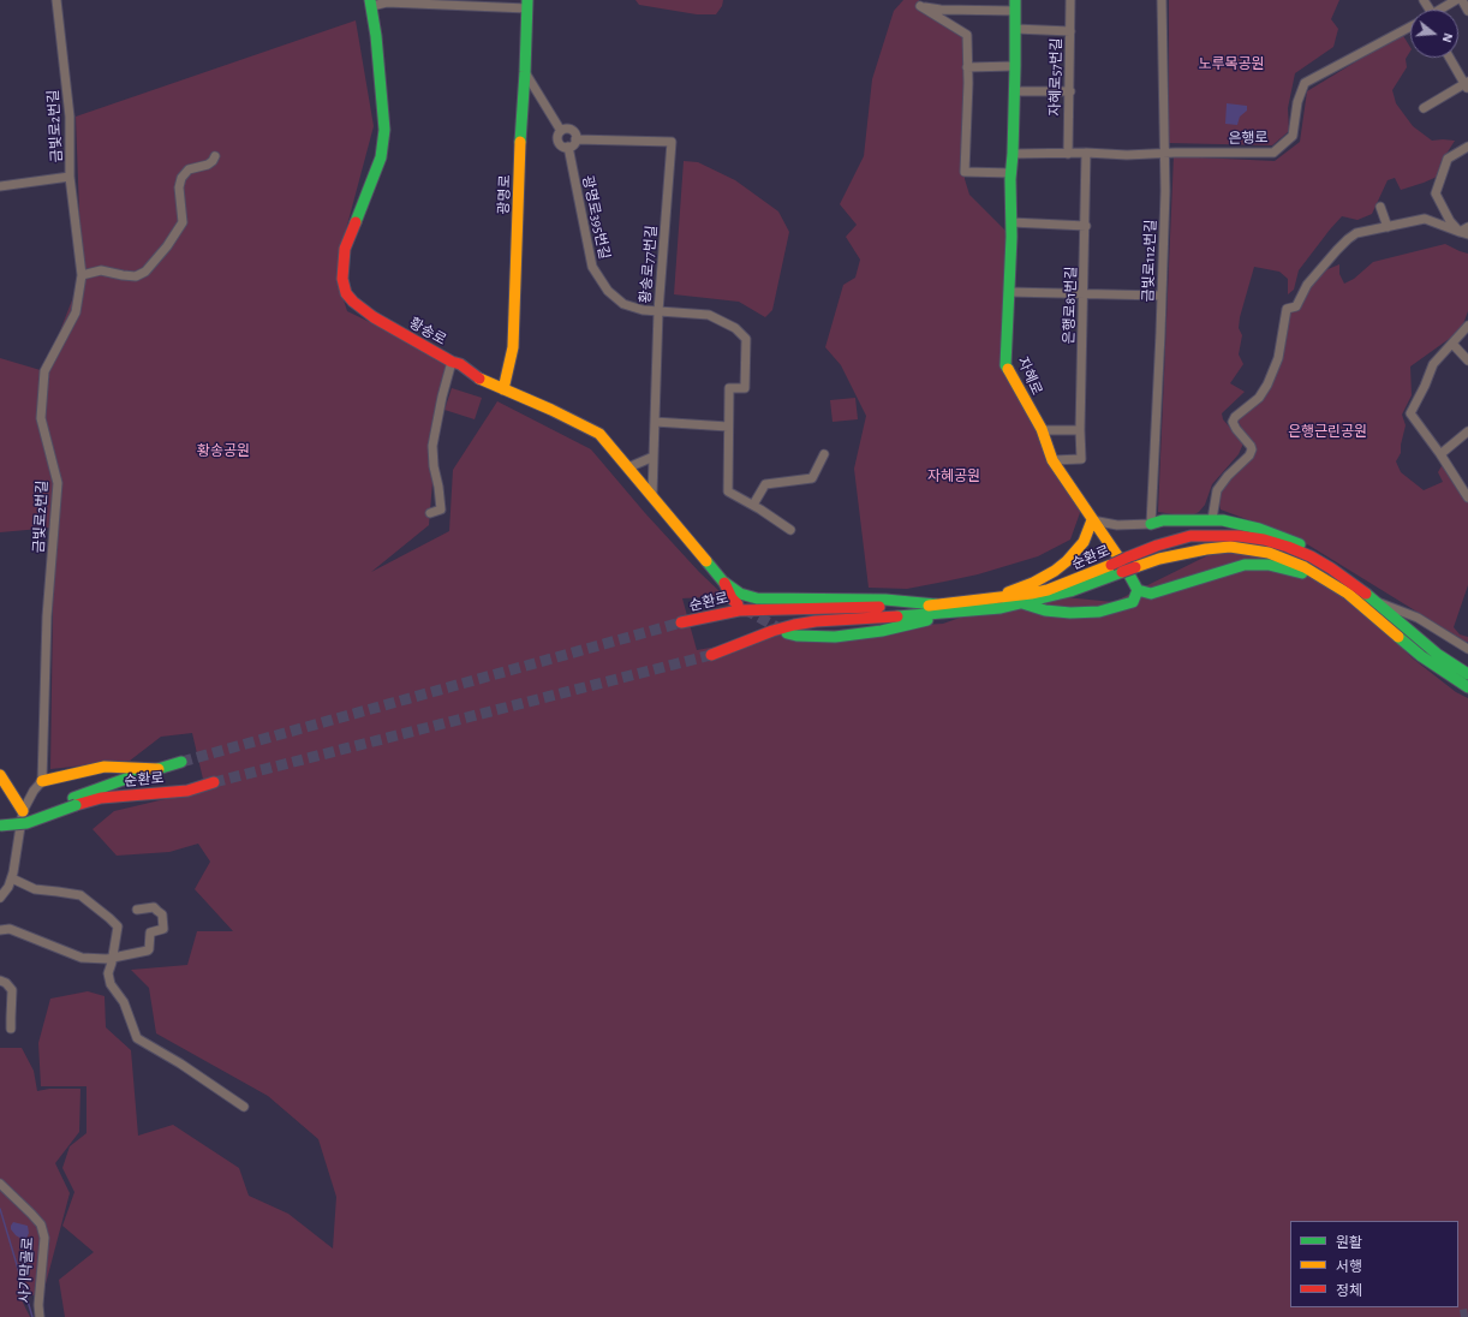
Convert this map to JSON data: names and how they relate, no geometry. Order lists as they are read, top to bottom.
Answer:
{
  "streets": {
    "main road": [
      "광명로",
      "황송로",
      "자혜로",
      "순환로"
    ],
    "street": [
      "자혜로57번길",
      "금빛로2번길",
      "은행로",
      "광명로395번길",
      "금빛로112번길",
      "황송로77번길",
      "은행로81번길",
      "사기막골로"
    ]
  },
  "crossings": [
    ["자혜로57번길", "은행로"],
    ["은행로", "금빛로112번길"],
    ["은행로", "은행로81번길"],
    ["은행로", "자혜로"],
    ["광명로", "황송로"],
    ["광명로395번길", "황송로77번길"],
    ["황송로77번길", "황송로"],
    ["은행로81번길", "자혜로"]
  ],
  "parks": [
    "노루목공원",
    "은행근린공원",
    "황송공원",
    "자혜공원"
  ],
  "legend": ["원활", "서행", "정체"],
  "north": "right"
}
